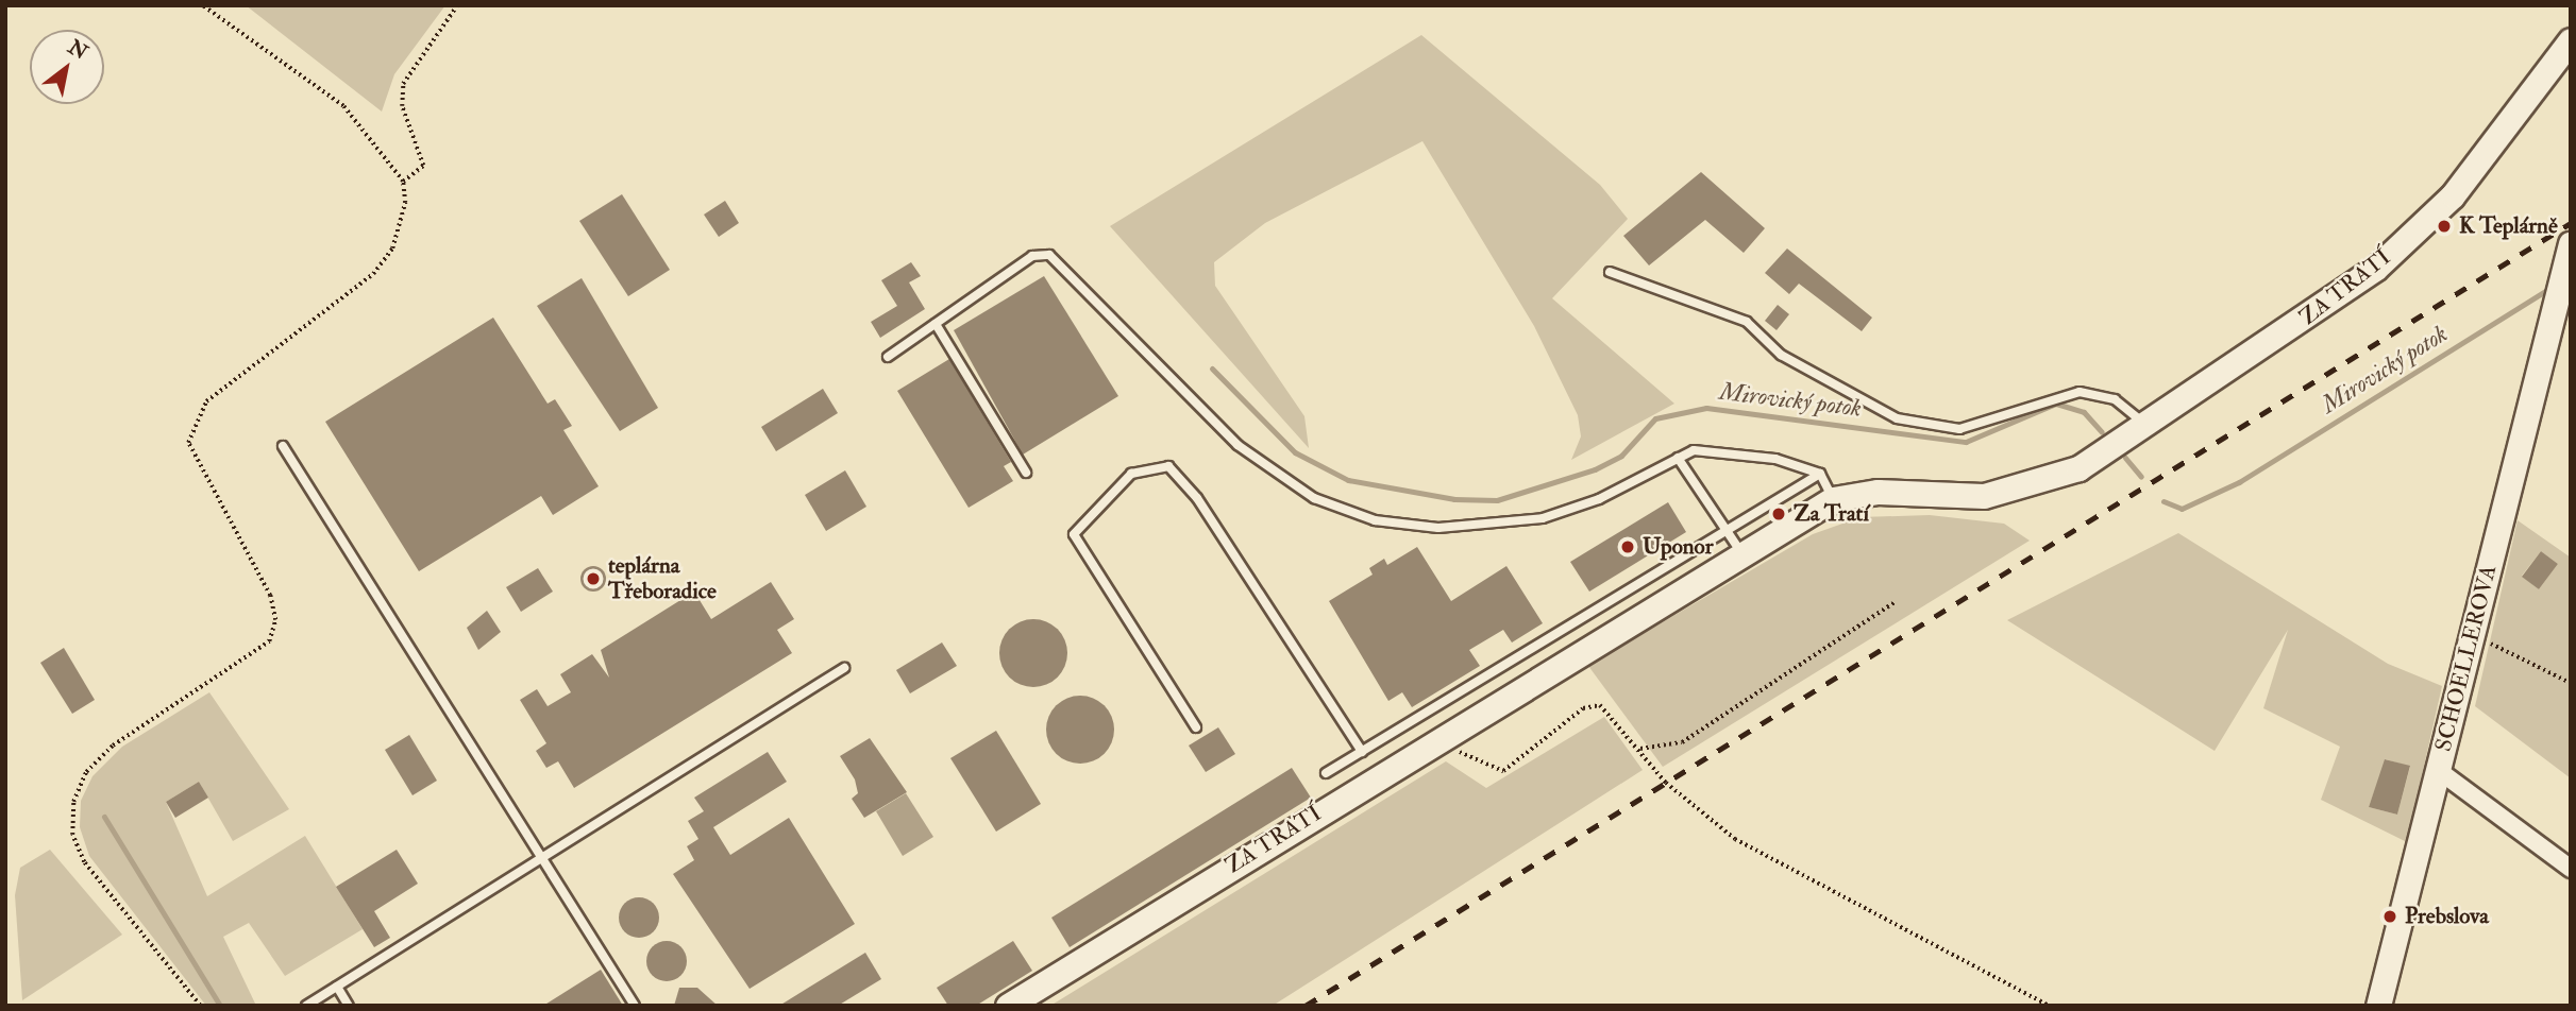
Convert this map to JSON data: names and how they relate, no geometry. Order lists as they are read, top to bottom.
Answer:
{
  "streets": {
    "street": ["ZA TRATÍ", "SCHOELLEROVA"]
  },
  "water": ["Mirovický potok"],
  "places": [
    "K Teplárně",
    "Za Tratí",
    "Uponor",
    "teplárna Třeboradice",
    "Prebslova"
  ],
  "north": "top right"
}
